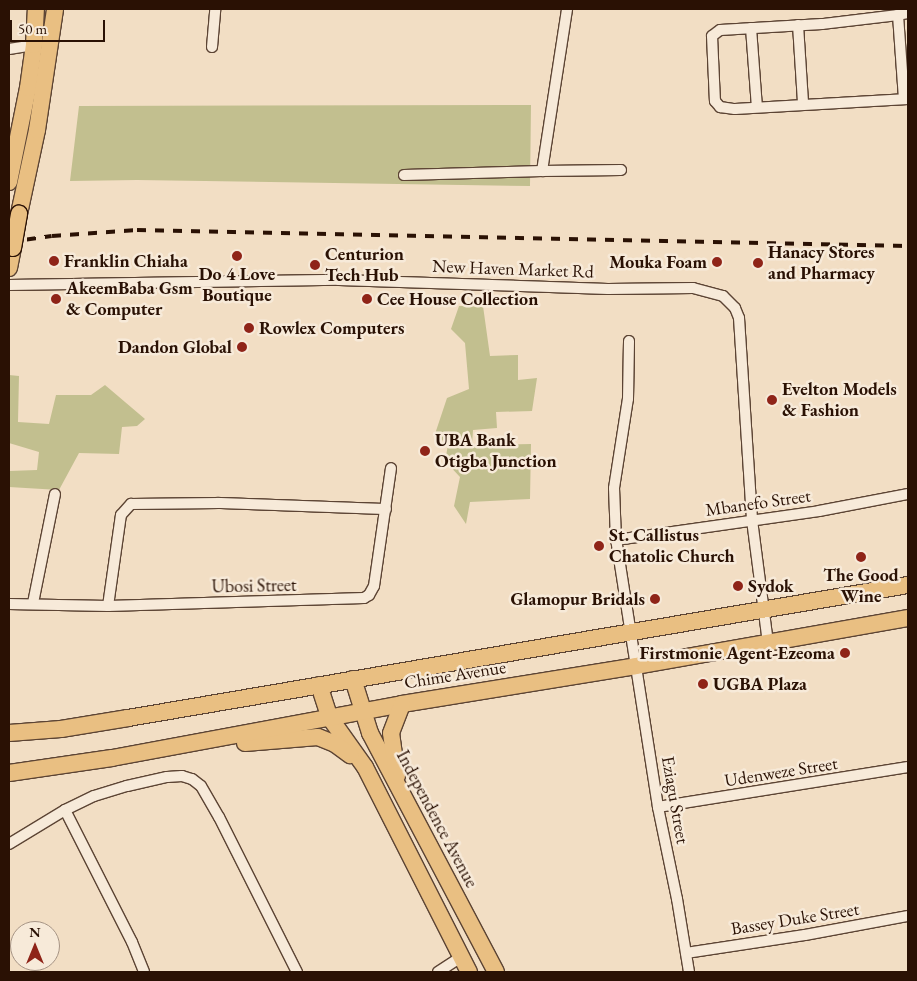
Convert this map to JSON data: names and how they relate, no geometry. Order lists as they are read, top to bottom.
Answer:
{
  "streets": {
    "main road": ["Chime Avenue", "Independence Avenue"],
    "street": [
      "New Haven Market Rd",
      "Mbanefo Street",
      "Ubosi Street",
      "Udenweze Street",
      "Eziagu Street",
      "Bassey Duke Street"
    ]
  },
  "crossings": [
    ["New Haven Market Rd", "Mbanefo Street"],
    ["New Haven Market Rd", "Chime Avenue"],
    ["Chime Avenue", "Eziagu Street"],
    ["Chime Avenue", "Independence Avenue"],
    ["Udenweze Street", "Eziagu Street"],
    ["Eziagu Street", "Bassey Duke Street"]
  ],
  "places": [
    "Do 4 Love Boutique",
    "Franklin Chiaha",
    "Mouka Foam",
    "Hanacy Stores and Pharmacy",
    "Centurion Tech Hub",
    "AkeemBaba Gsm & Computer",
    "Cee House Collection",
    "Rowlex Computers",
    "Dandon Global",
    "Evelton Models & Fashion",
    "UBA Bank Otigba Junction",
    "St. Callistus Chatolic Church",
    "The Good Wine",
    "Sydok",
    "Glamopur Bridals",
    "Firstmonie Agent-Ezeoma",
    "UGBA Plaza"
  ],
  "scale_bar": "50 m",
  "north": "top"
}
